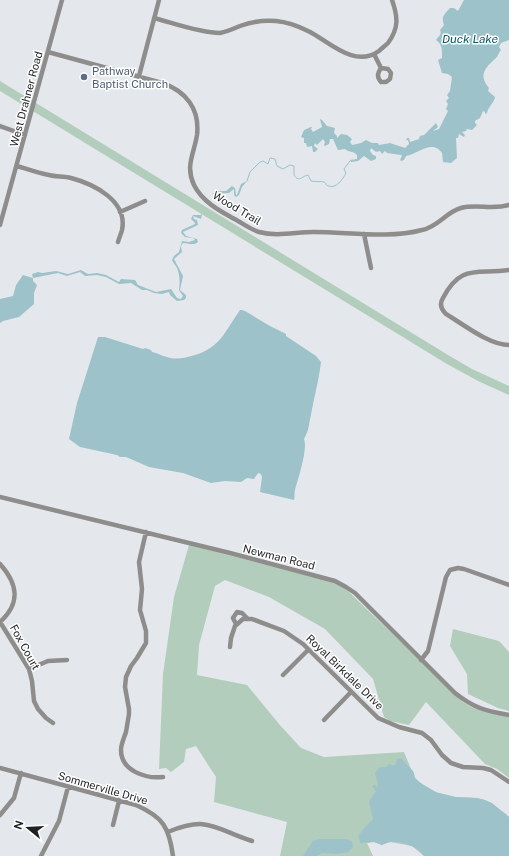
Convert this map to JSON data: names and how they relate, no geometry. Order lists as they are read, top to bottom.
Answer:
{
  "streets": {
    "street": [
      "West Drahner Road",
      "Wood Trail",
      "Newman Road",
      "Fox Court",
      "Royal Birkdale Drive",
      "Sommerville Drive"
    ]
  },
  "crossings": [
    ["West Drahner Road", "Wood Trail"]
  ],
  "water": ["Duck Lake"],
  "places": ["Pathway Baptist Church"],
  "north": "left"
}
